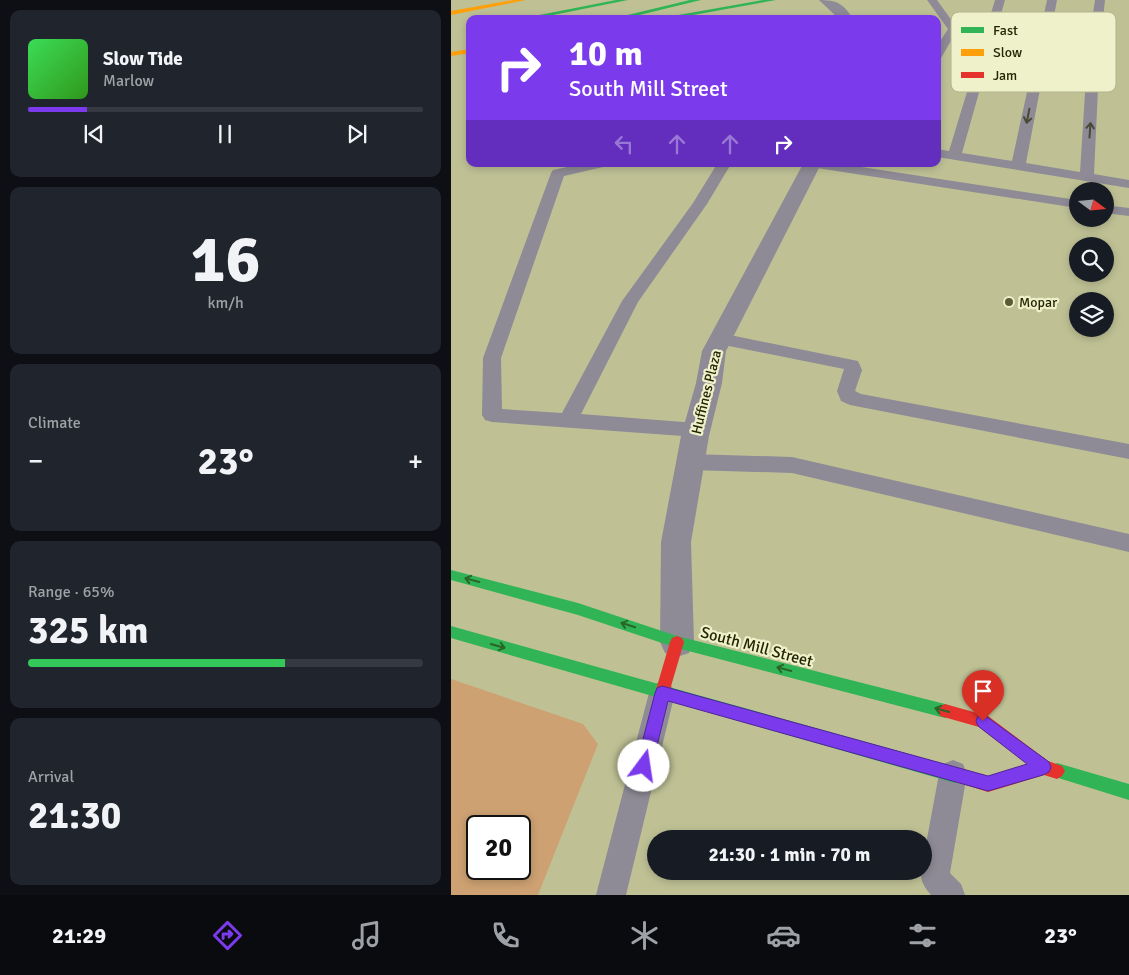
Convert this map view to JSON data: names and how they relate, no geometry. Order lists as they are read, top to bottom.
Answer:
{
  "streets": {
    "main road": ["South Mill Street"],
    "street": ["Huffines Plaza"]
  },
  "crossings": [
    ["Huffines Plaza", "South Mill Street"]
  ],
  "places": ["Mopar"],
  "legend": ["Fast", "Slow", "Jam"],
  "north": "right",
  "page": {
    "turn": ["10 m", "South Mill Street"],
    "song": ["Slow Tide", "Marlow"],
    "tile": [
      ["16", "km/h"],
      "Climate",
      ["Range · 65%", "325 km"],
      ["Arrival", "21:30"]
    ],
    "heat": ["−", "23°", "+"],
    "limit": "20",
    "trip": "21:30 · 1 min · 70 m",
    "tabs": ["21:29", "23°"]
  }
}
